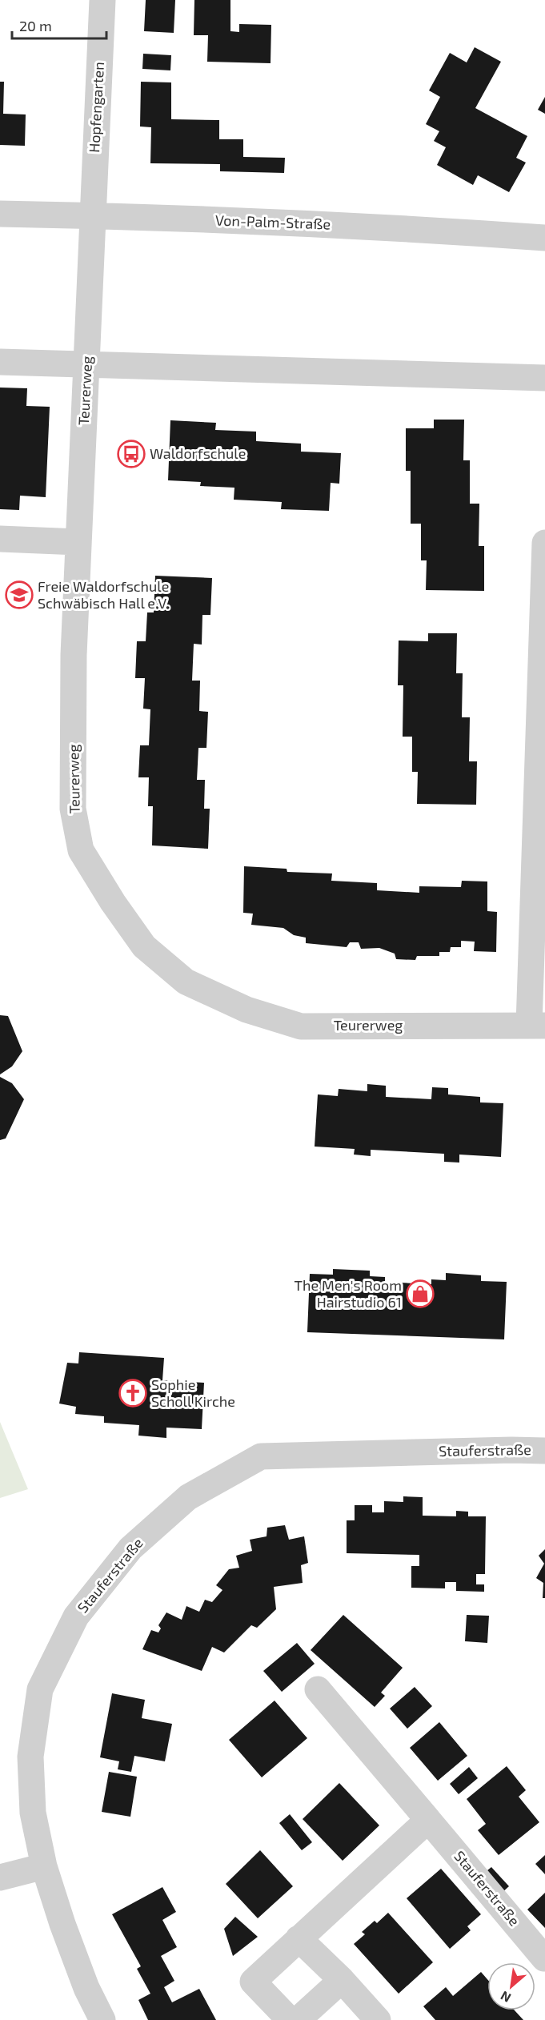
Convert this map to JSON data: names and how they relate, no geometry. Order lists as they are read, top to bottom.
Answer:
{
  "streets": {
    "street": [
      "Hopfengarten",
      "Von-Palm-Straße",
      "Teurerweg",
      "Stauferstraße"
    ]
  },
  "crossings": [
    ["Hopfengarten", "Von-Palm-Straße"],
    ["Hopfengarten", "Teurerweg"],
    ["Von-Palm-Straße", "Teurerweg"]
  ],
  "places": {
    "bus stop": ["Waldorfschule"],
    "school or university": ["Freie Waldorfschule Schwäbisch Hall e.V."],
    "shop": ["The Men's Room Hairstudio 61"],
    "church": ["Sophie Scholl Kirche"]
  },
  "scale_bar": "20 m",
  "north": "bottom left"
}
